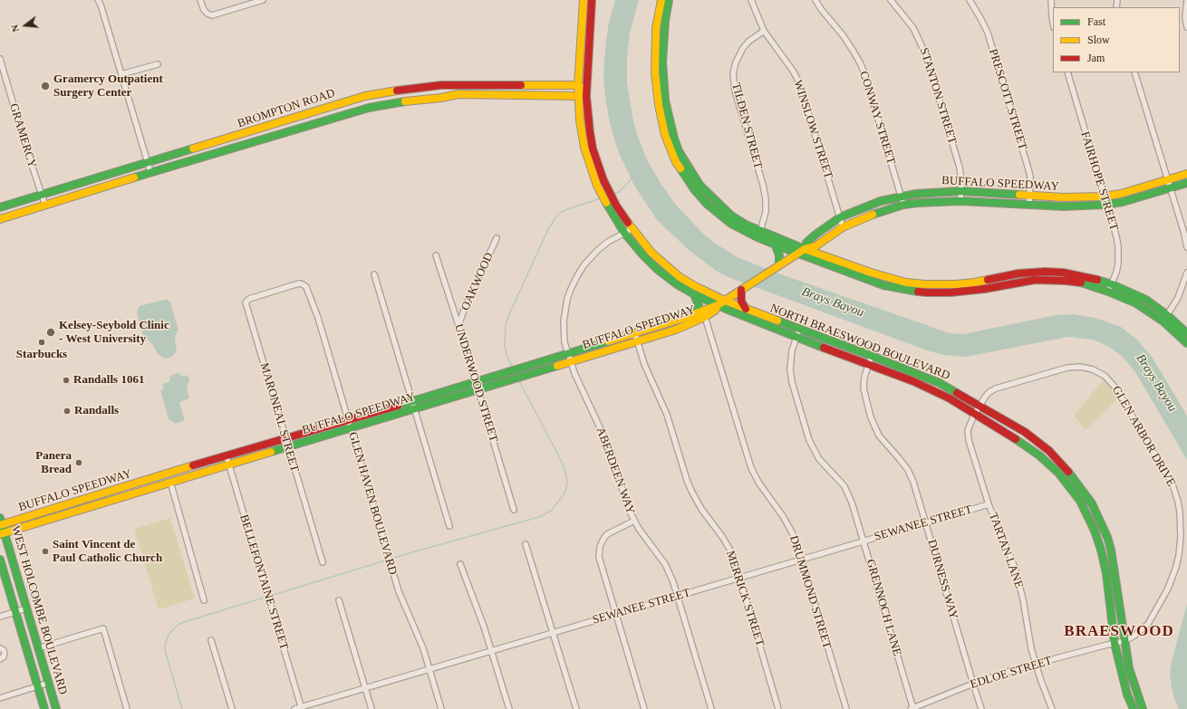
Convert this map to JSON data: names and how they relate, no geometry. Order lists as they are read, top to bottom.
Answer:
{
  "streets": {
    "main road": [
      "BROMPTON ROAD",
      "BUFFALO SPEEDWAY",
      "NORTH BRAESWOOD BOULEVARD",
      "WEST HOLCOMBE BOULEVARD"
    ],
    "street": [
      "STANTON STREET",
      "PRESCOTT STREET",
      "CONWAY STREET",
      "TILDEN STREET",
      "WINSLOW STREET",
      "GRAMERCY",
      "FAIRHOPE STREET",
      "OAKWOOD",
      "UNDERWOOD STREET",
      "MARONEAL STREET",
      "GLEN ARBOR DRIVE",
      "ABERDEEN WAY",
      "GLEN HAVEN BOULEVARD",
      "SEWANEE STREET",
      "TARTAN LANE",
      "DURNESS WAY",
      "BELLEFONTAINE STREET",
      "DRUMMOND STREET",
      "MERRICK STREET",
      "GRENNOCH LANE",
      "EDLOE STREET"
    ]
  },
  "crossings": [
    ["STANTON STREET", "BUFFALO SPEEDWAY"],
    ["PRESCOTT STREET", "BUFFALO SPEEDWAY"],
    ["BROMPTON ROAD", "GRAMERCY"],
    ["BROMPTON ROAD", "NORTH BRAESWOOD BOULEVARD"],
    ["CONWAY STREET", "BUFFALO SPEEDWAY"],
    ["TILDEN STREET", "WINSLOW STREET"],
    ["WINSLOW STREET", "BUFFALO SPEEDWAY"],
    ["FAIRHOPE STREET", "BUFFALO SPEEDWAY"],
    ["BUFFALO SPEEDWAY", "NORTH BRAESWOOD BOULEVARD"],
    ["BUFFALO SPEEDWAY", "UNDERWOOD STREET"],
    ["BUFFALO SPEEDWAY", "MARONEAL STREET"],
    ["BUFFALO SPEEDWAY", "ABERDEEN WAY"],
    ["BUFFALO SPEEDWAY", "GLEN HAVEN BOULEVARD"],
    ["BUFFALO SPEEDWAY", "BELLEFONTAINE STREET"],
    ["BUFFALO SPEEDWAY", "DRUMMOND STREET"],
    ["BUFFALO SPEEDWAY", "MERRICK STREET"],
    ["BUFFALO SPEEDWAY", "WEST HOLCOMBE BOULEVARD"],
    ["OAKWOOD", "UNDERWOOD STREET"],
    ["NORTH BRAESWOOD BOULEVARD", "GLEN ARBOR DRIVE"],
    ["NORTH BRAESWOOD BOULEVARD", "ABERDEEN WAY"],
    ["NORTH BRAESWOOD BOULEVARD", "TARTAN LANE"],
    ["NORTH BRAESWOOD BOULEVARD", "DURNESS WAY"],
    ["NORTH BRAESWOOD BOULEVARD", "GRENNOCH LANE"],
    ["NORTH BRAESWOOD BOULEVARD", "EDLOE STREET"],
    ["MARONEAL STREET", "GLEN HAVEN BOULEVARD"],
    ["GLEN ARBOR DRIVE", "TARTAN LANE"],
    ["GLEN ARBOR DRIVE", "EDLOE STREET"],
    ["ABERDEEN WAY", "SEWANEE STREET"],
    ["GLEN HAVEN BOULEVARD", "SEWANEE STREET"],
    ["SEWANEE STREET", "TARTAN LANE"],
    ["SEWANEE STREET", "DURNESS WAY"],
    ["SEWANEE STREET", "BELLEFONTAINE STREET"],
    ["SEWANEE STREET", "DRUMMOND STREET"],
    ["SEWANEE STREET", "MERRICK STREET"],
    ["SEWANEE STREET", "GRENNOCH LANE"],
    ["TARTAN LANE", "EDLOE STREET"],
    ["DURNESS WAY", "EDLOE STREET"],
    ["GRENNOCH LANE", "EDLOE STREET"]
  ],
  "districts": ["BRAESWOOD"],
  "water": ["Brays Bayou"],
  "places": [
    "Gramercy Outpatient Surgery Center",
    "Kelsey-Seybold Clinic - West University",
    "Starbucks",
    "Randalls 1061",
    "Randalls",
    "Panera Bread",
    "Saint Vincent de Paul Catholic Church"
  ],
  "legend": ["Fast", "Slow", "Jam"],
  "north": "left"
}
